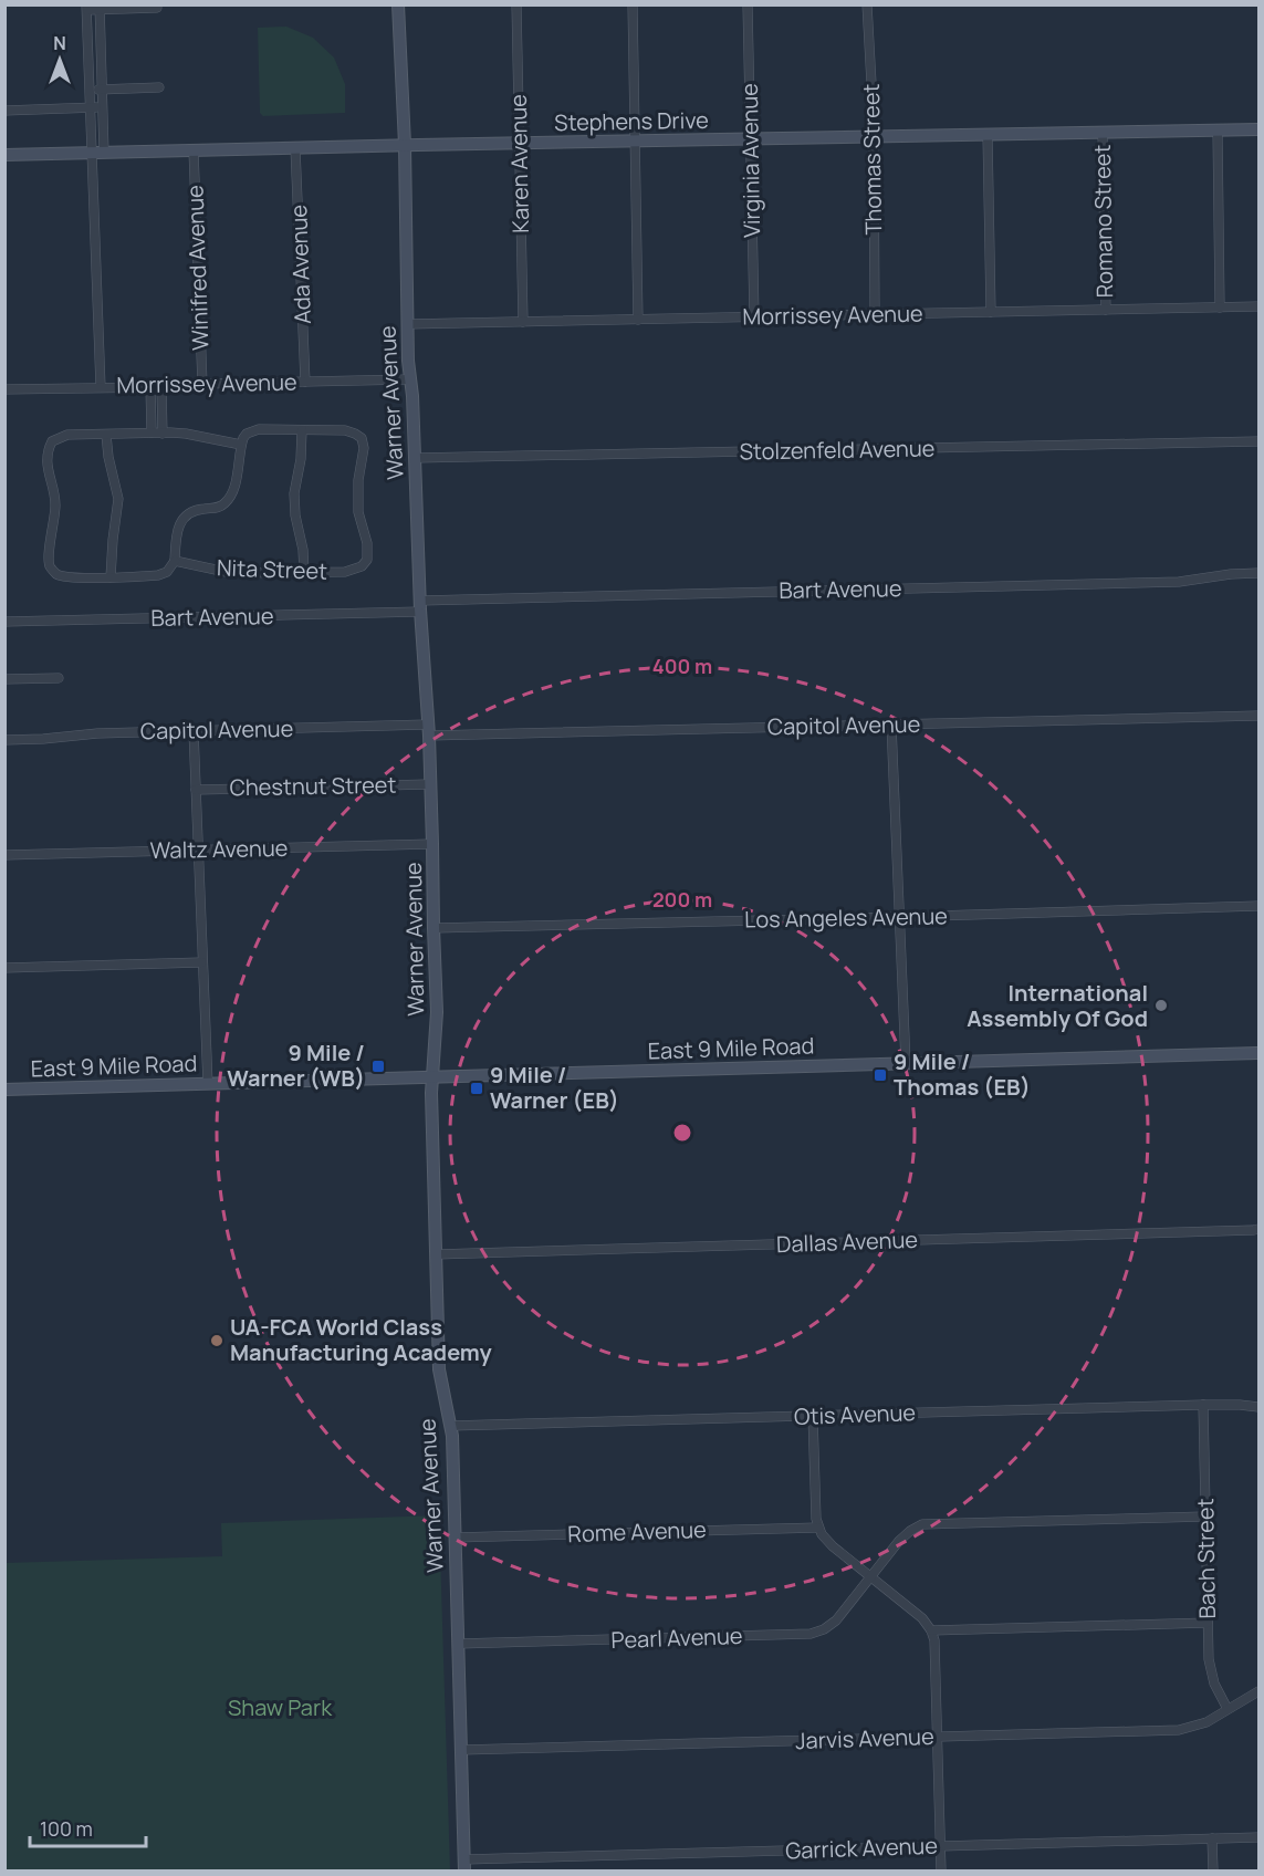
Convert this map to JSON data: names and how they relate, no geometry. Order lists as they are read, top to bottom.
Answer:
{
  "streets": {
    "street": [
      "Stephens Drive",
      "Thomas Street",
      "Virginia Avenue",
      "Karen Avenue",
      "Romano Street",
      "Ada Avenue",
      "Winifred Avenue",
      "Morrissey Avenue",
      "Warner Avenue",
      "Stolzenfeld Avenue",
      "Nita Street",
      "Bart Avenue",
      "Capitol Avenue",
      "Chestnut Street",
      "Waltz Avenue",
      "Los Angeles Avenue",
      "East 9 Mile Road",
      "Dallas Avenue",
      "Otis Avenue",
      "Rome Avenue",
      "Bach Street",
      "Pearl Avenue",
      "Jarvis Avenue",
      "Garrick Avenue"
    ]
  },
  "crossings": [
    ["Stephens Drive", "Thomas Street"],
    ["Stephens Drive", "Virginia Avenue"],
    ["Stephens Drive", "Karen Avenue"],
    ["Stephens Drive", "Romano Street"],
    ["Stephens Drive", "Ada Avenue"],
    ["Stephens Drive", "Winifred Avenue"],
    ["Stephens Drive", "Warner Avenue"],
    ["Thomas Street", "Morrissey Avenue"],
    ["Virginia Avenue", "Morrissey Avenue"],
    ["Karen Avenue", "Morrissey Avenue"],
    ["Romano Street", "Morrissey Avenue"],
    ["Ada Avenue", "Morrissey Avenue"],
    ["Winifred Avenue", "Morrissey Avenue"],
    ["Morrissey Avenue", "Warner Avenue"],
    ["Warner Avenue", "Stolzenfeld Avenue"],
    ["Warner Avenue", "Bart Avenue"],
    ["Warner Avenue", "Capitol Avenue"],
    ["Warner Avenue", "Chestnut Street"],
    ["Warner Avenue", "Waltz Avenue"],
    ["Warner Avenue", "Los Angeles Avenue"],
    ["Warner Avenue", "East 9 Mile Road"],
    ["Warner Avenue", "Dallas Avenue"],
    ["Warner Avenue", "Otis Avenue"],
    ["Warner Avenue", "Rome Avenue"],
    ["Warner Avenue", "Pearl Avenue"],
    ["Warner Avenue", "Jarvis Avenue"],
    ["Warner Avenue", "Garrick Avenue"],
    ["Otis Avenue", "Bach Street"],
    ["Bach Street", "Jarvis Avenue"]
  ],
  "parks": ["Shaw Park"],
  "places": {
    "other": ["International Assembly Of God", "UA-FCA World Class Manufacturing Academy"],
    "transit": ["9 Mile / Warner (WB)", "9 Mile / Thomas (EB)", "9 Mile / Warner (EB)"]
  },
  "scale_bar": "100 m",
  "north": "top",
  "rings": ["400 m", "200 m"]
}
